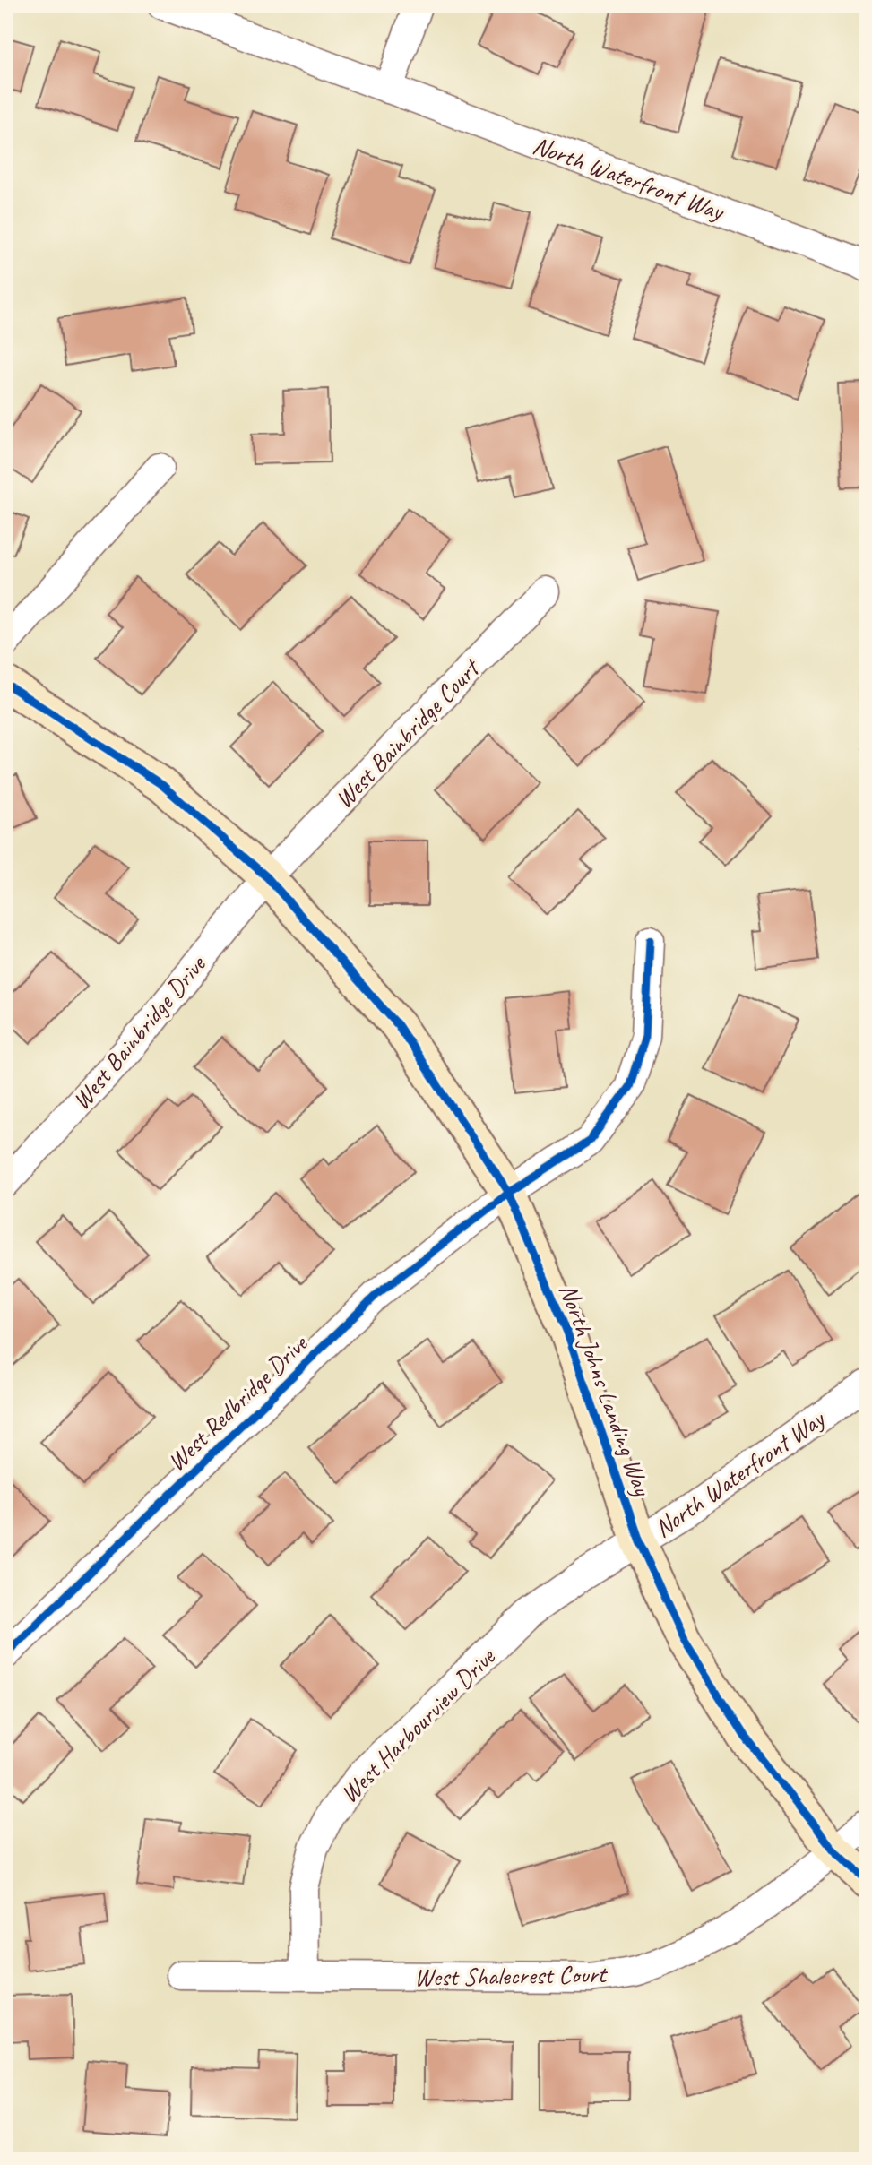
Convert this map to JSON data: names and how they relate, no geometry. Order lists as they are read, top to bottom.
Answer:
{
  "streets": {
    "street": [
      "North Waterfront Way",
      "West Bainbridge Court",
      "West Bainbridge Drive",
      "North Johns Landing Way",
      "West Redbridge Drive",
      "West Harbourview Drive",
      "West Shalecrest Court"
    ]
  },
  "crossings": [
    ["North Waterfront Way", "North Johns Landing Way"],
    ["North Waterfront Way", "West Harbourview Drive"],
    ["West Bainbridge Court", "West Bainbridge Drive"],
    ["West Bainbridge Court", "North Johns Landing Way"],
    ["West Bainbridge Drive", "North Johns Landing Way"],
    ["North Johns Landing Way", "West Redbridge Drive"],
    ["North Johns Landing Way", "West Harbourview Drive"],
    ["North Johns Landing Way", "West Shalecrest Court"],
    ["West Harbourview Drive", "West Shalecrest Court"]
  ]
}
